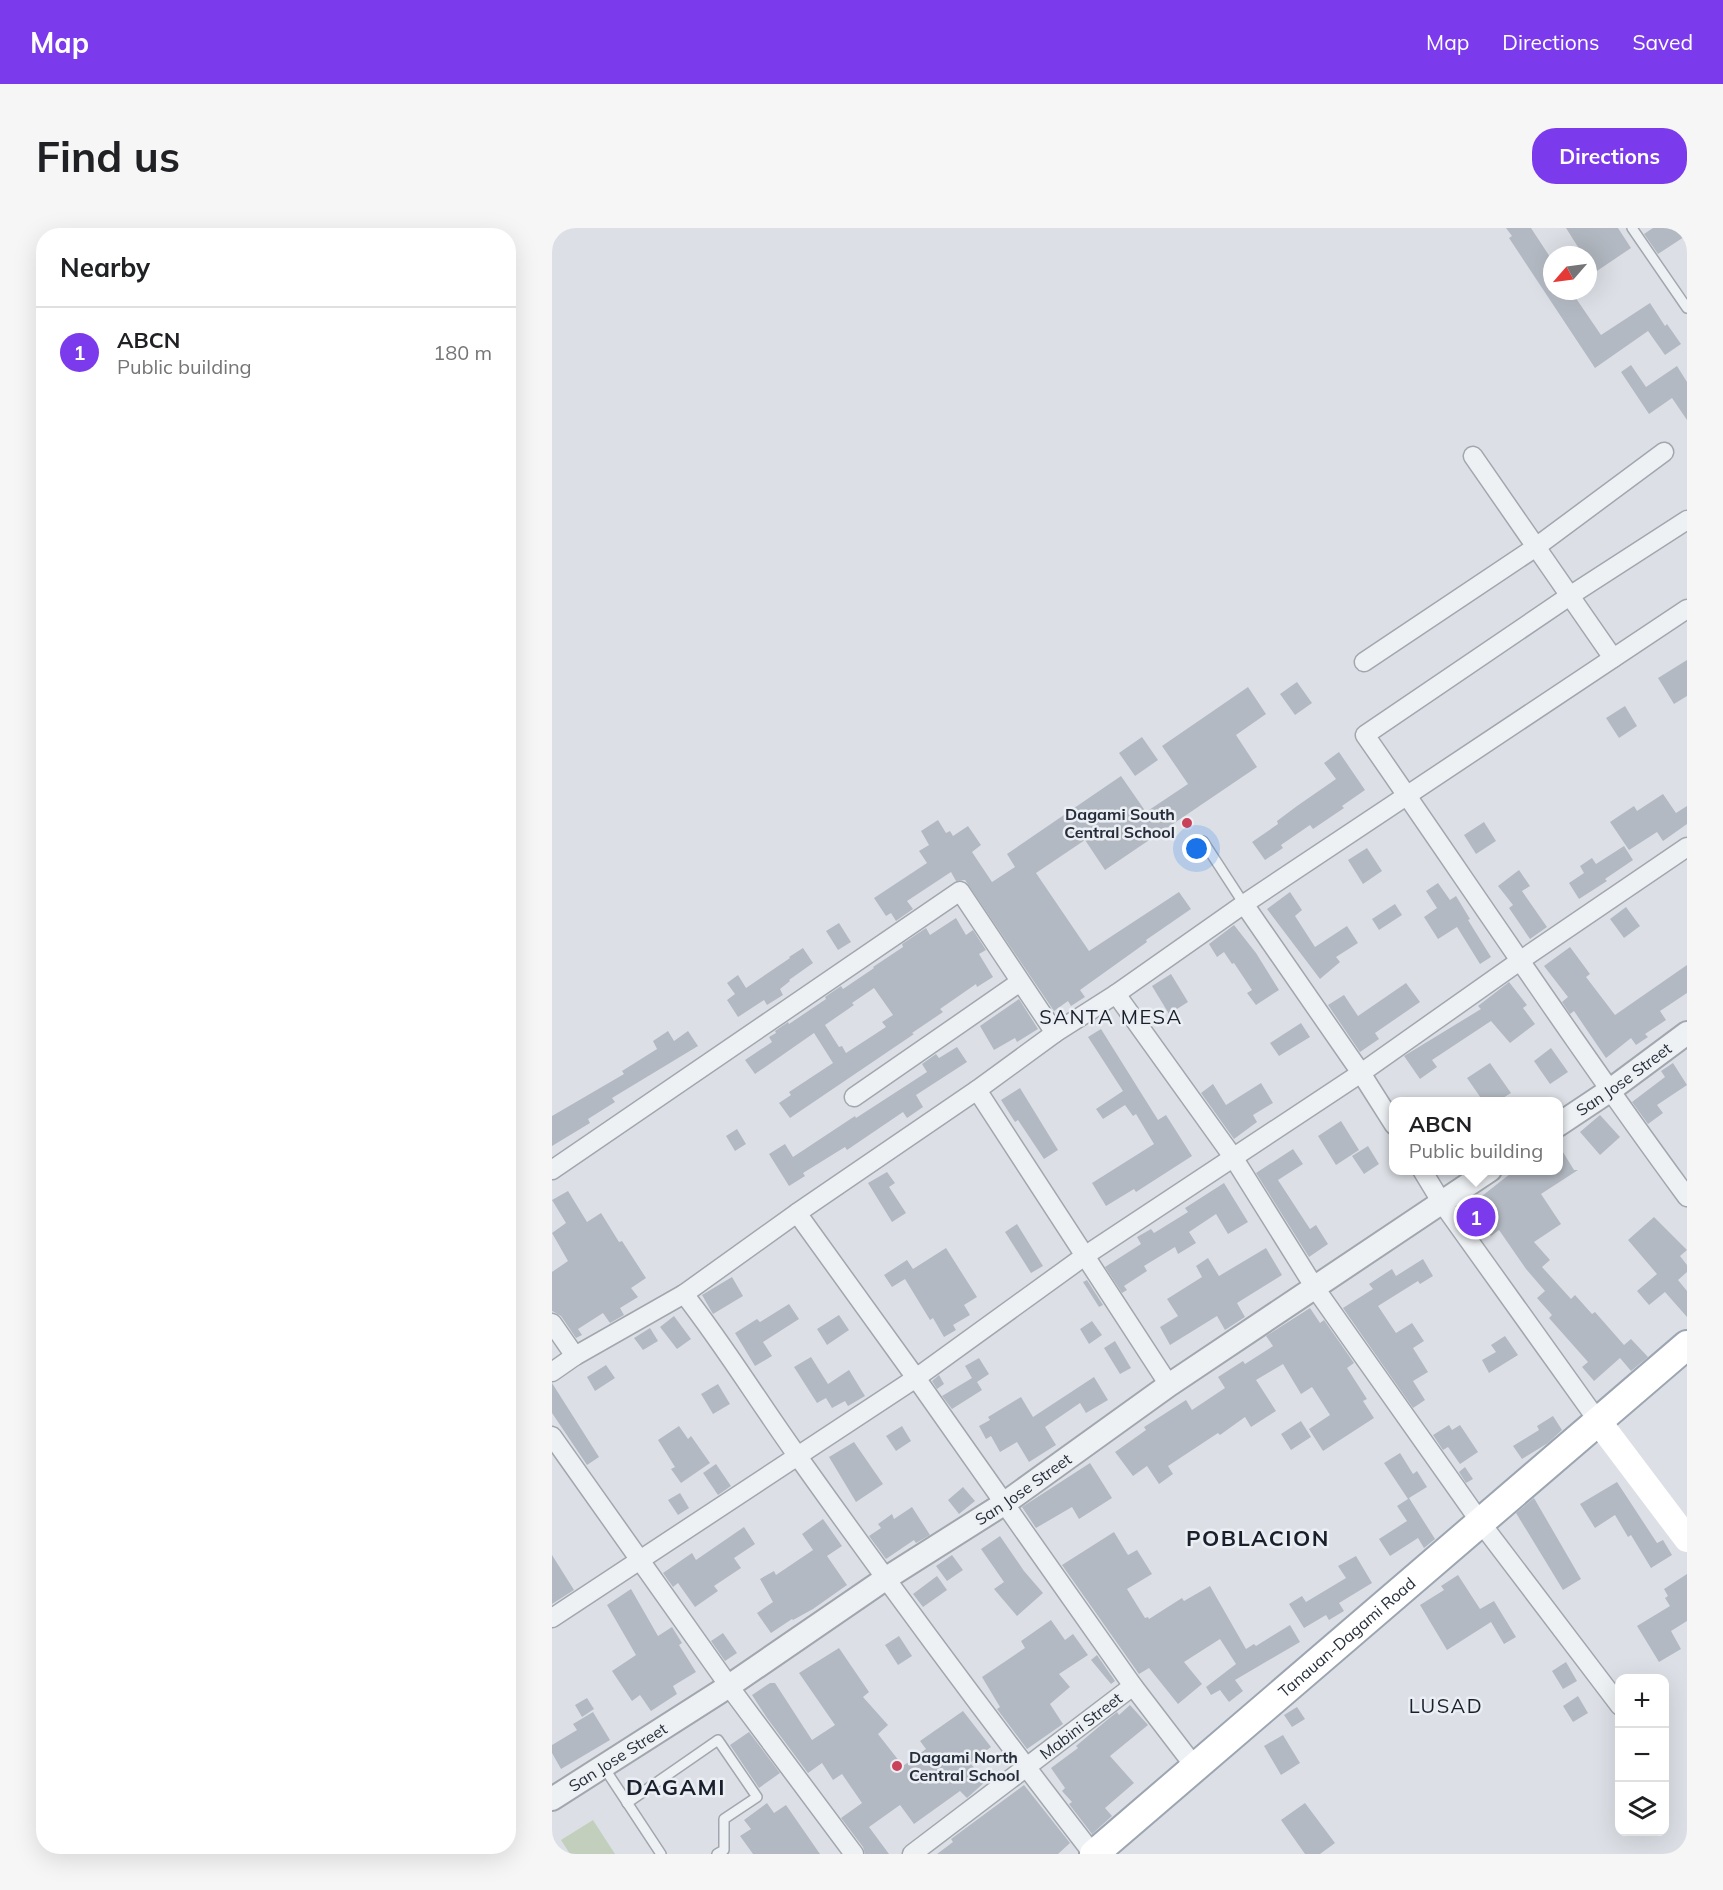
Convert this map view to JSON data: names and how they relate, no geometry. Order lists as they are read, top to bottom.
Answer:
{
  "streets": {
    "main road": ["Tanauan-Dagami Road"],
    "street": ["San Jose Street", "Mabini Street"]
  },
  "districts": [
    "SANTA MESA",
    "POBLACION",
    "LUSAD",
    "DAGAMI"
  ],
  "places": ["Dagami South Central School", "Dagami North Central School"],
  "north": "bottom left",
  "page": {
    "header": "Map",
    "nav": ["Map", "Directions", "Saved"],
    "buttons": "Directions",
    "title": "Find us",
    "heading": "Nearby",
    "list": [
      {
        "mark": "1",
        "name": "ABCN",
        "note": "Public building",
        "value": "180 m"
      }
    ],
    "popup": ["ABCN", "Public building"],
    "pins": "1",
    "map_buttons": ["+", "−"]
  }
}
